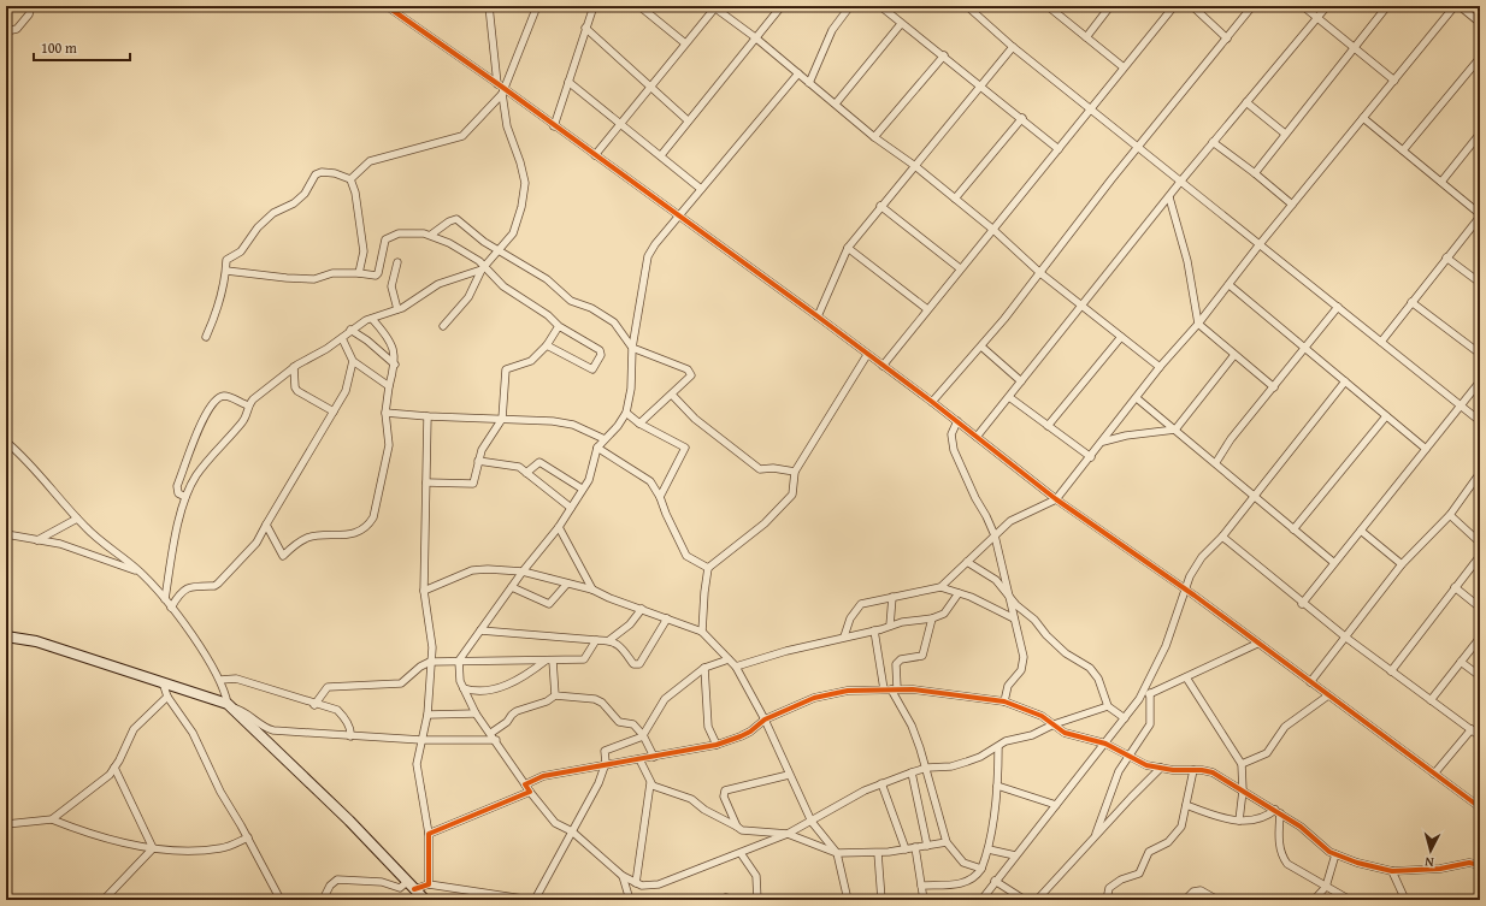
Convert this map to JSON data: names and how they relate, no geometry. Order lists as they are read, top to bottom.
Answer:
{
  "scale_bar": "100 m",
  "north": "bottom"
}
